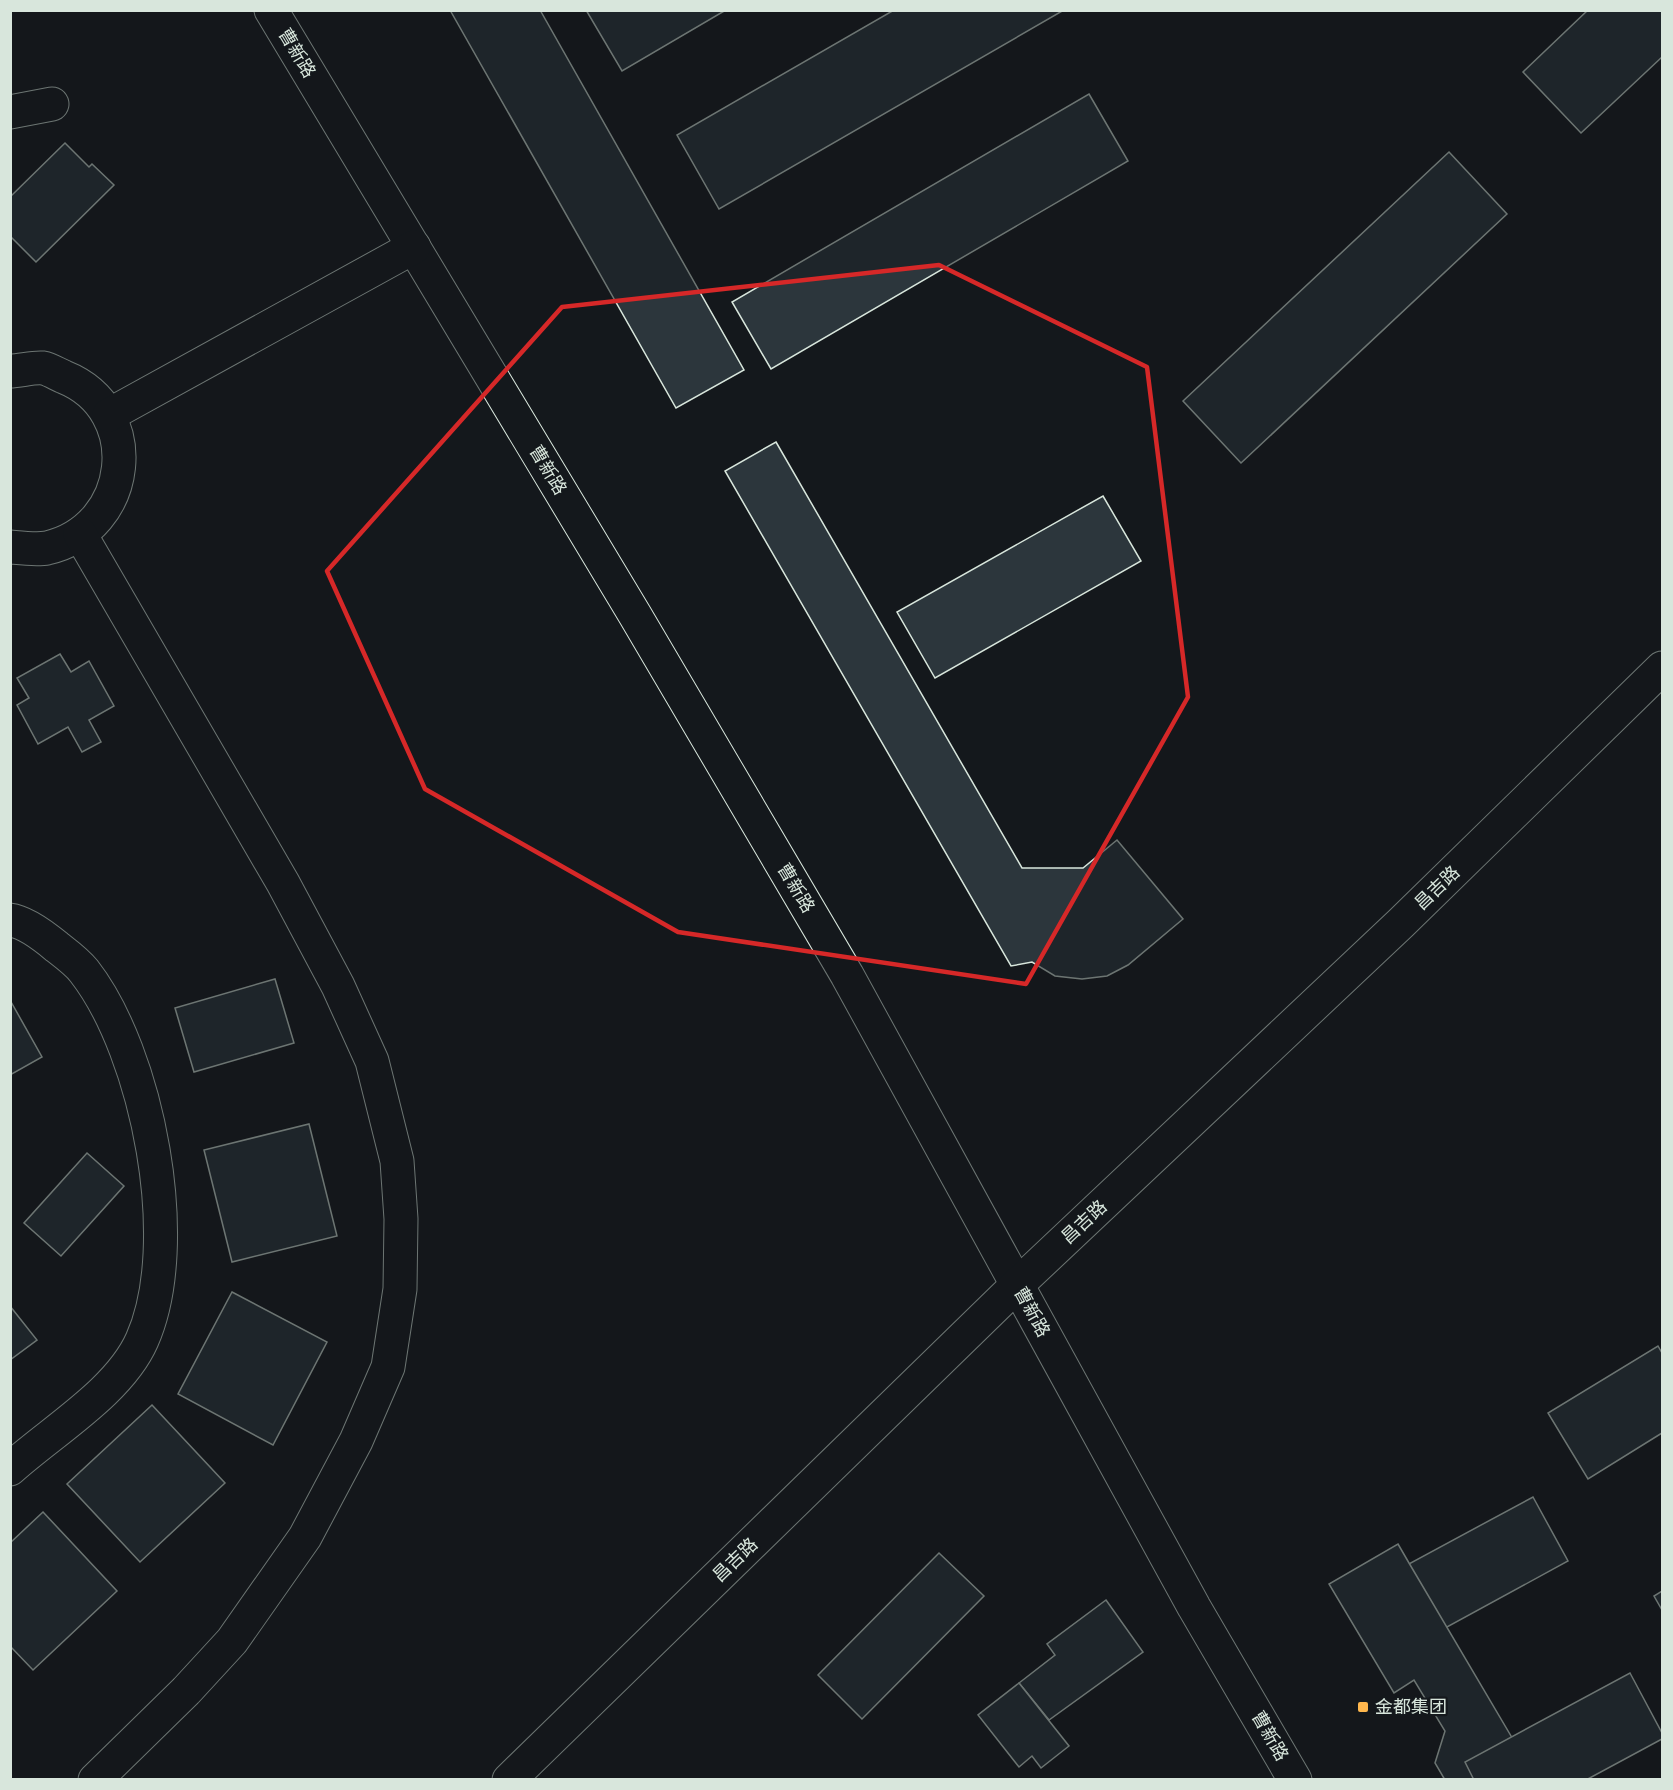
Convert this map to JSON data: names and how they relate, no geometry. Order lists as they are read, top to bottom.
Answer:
{
  "streets": {
    "street": ["曹新路", "昌吉路"]
  },
  "crossings": [
    ["曹新路", "昌吉路"]
  ],
  "places": {
    "transit": ["金都集团"]
  }
}
